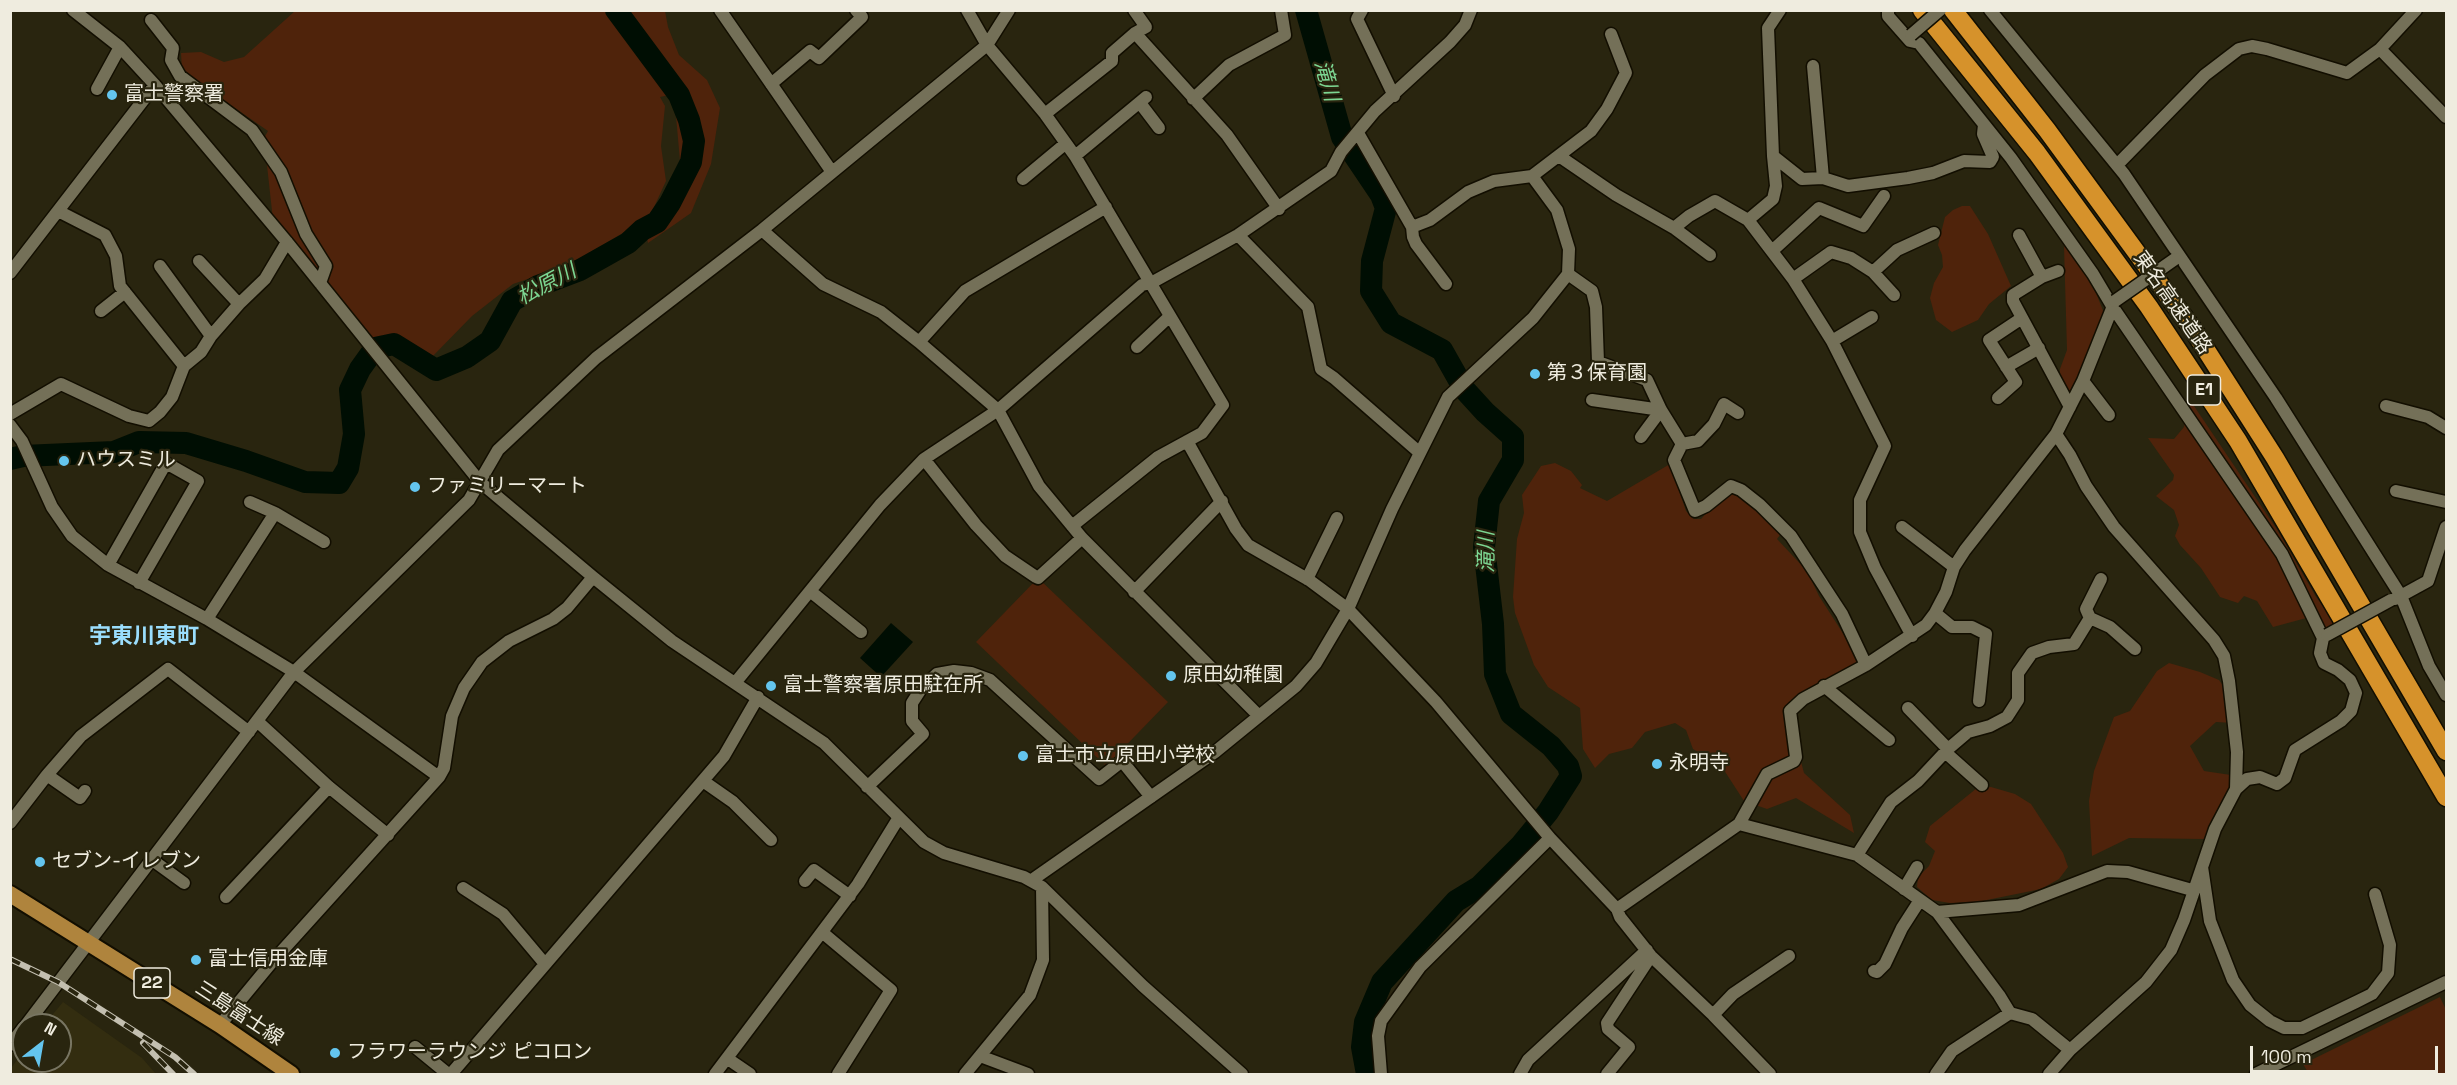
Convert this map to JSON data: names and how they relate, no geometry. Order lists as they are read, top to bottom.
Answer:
{
  "streets": {
    "highway": ["東名高速道路", "E1"],
    "main road": ["22", "三島富士線"]
  },
  "districts": ["宇東川東町"],
  "water": ["滝川", "松原川"],
  "places": [
    "富士警察署",
    "第３保育園",
    "ハウスミル",
    "ファミリーマート",
    "原田幼稚園",
    "富士警察署原田駐在所",
    "富士市立原田小学校",
    "永明寺",
    "セブン-イレブン",
    "富士信用金庫",
    "フラワーラウンジ ピコロン"
  ],
  "scale_bar": "100 m",
  "north": "top right"
}
